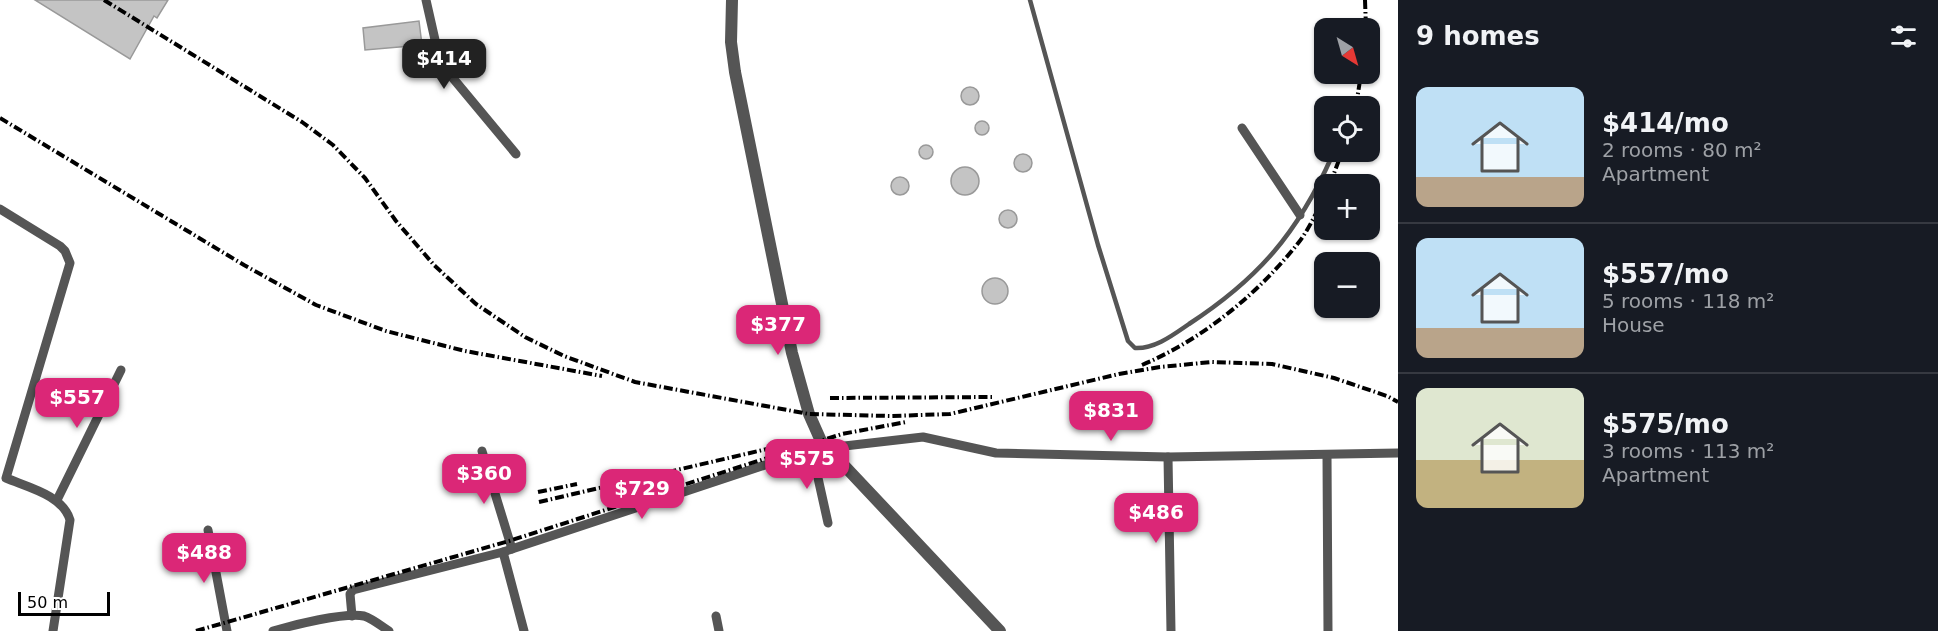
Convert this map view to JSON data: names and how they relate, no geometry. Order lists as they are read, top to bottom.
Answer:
{
  "scale_bar": "50 m",
  "north": "bottom right",
  "page": {
    "heading": "9 homes",
    "map_buttons": ["+", "−"],
    "price": [
      "$414",
      "$377",
      "$557",
      "$831",
      "$575",
      "$360",
      "$729",
      "$486",
      "$488"
    ],
    "list": [
      {
        "name": "$414/mo",
        "note": "2 rooms · 80 m² · Apartment"
      },
      {
        "name": "$557/mo",
        "note": "5 rooms · 118 m² · House"
      },
      {
        "name": "$575/mo",
        "note": "3 rooms · 113 m² · Apartment"
      }
    ],
    "scale": "50 m"
  }
}
